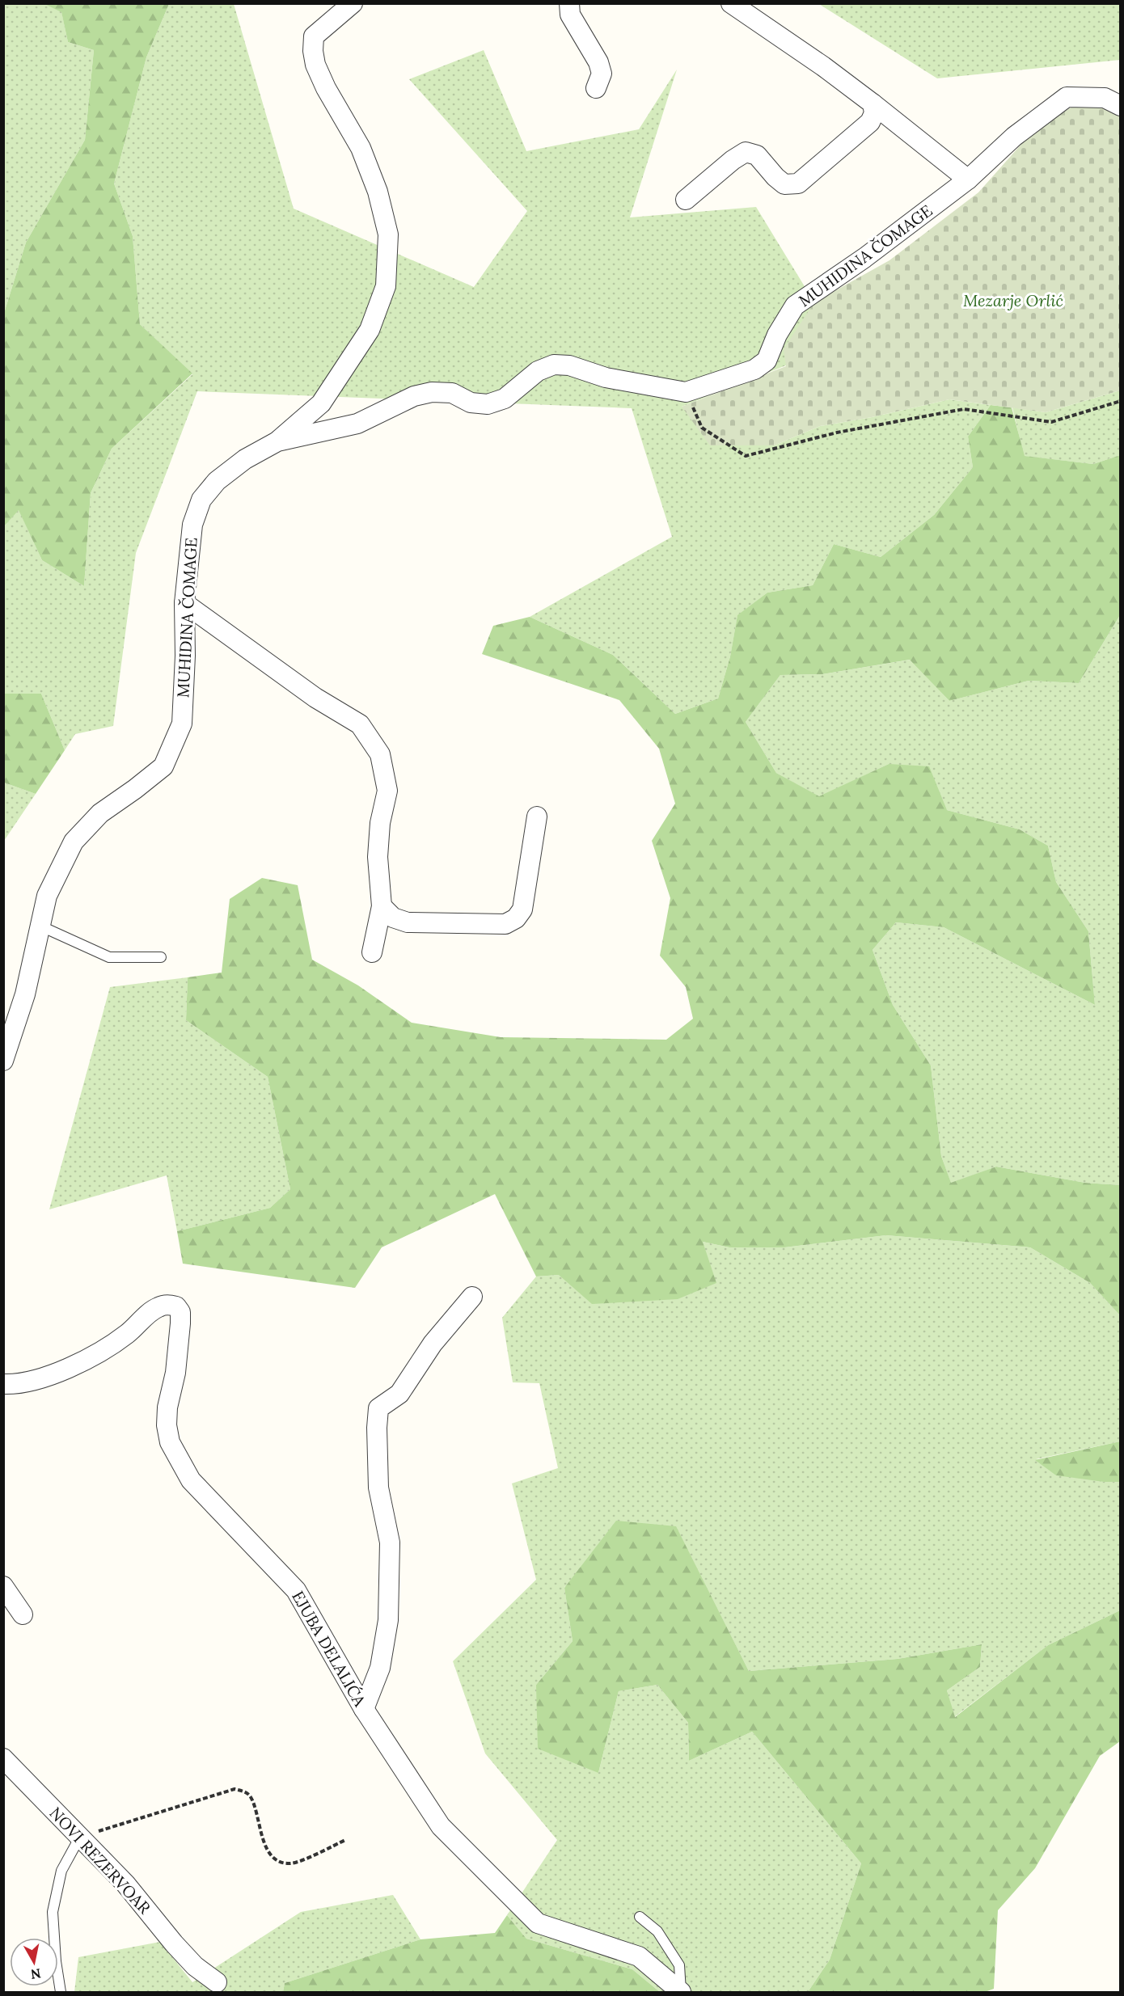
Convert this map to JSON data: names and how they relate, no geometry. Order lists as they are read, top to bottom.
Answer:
{
  "streets": {
    "street": ["MUHIDINA ČOMAGE", "EJUBA DELALIĆA", "NOVI REZERVOAR"]
  },
  "parks": ["Mezarje Orlić"],
  "north": "bottom"
}
